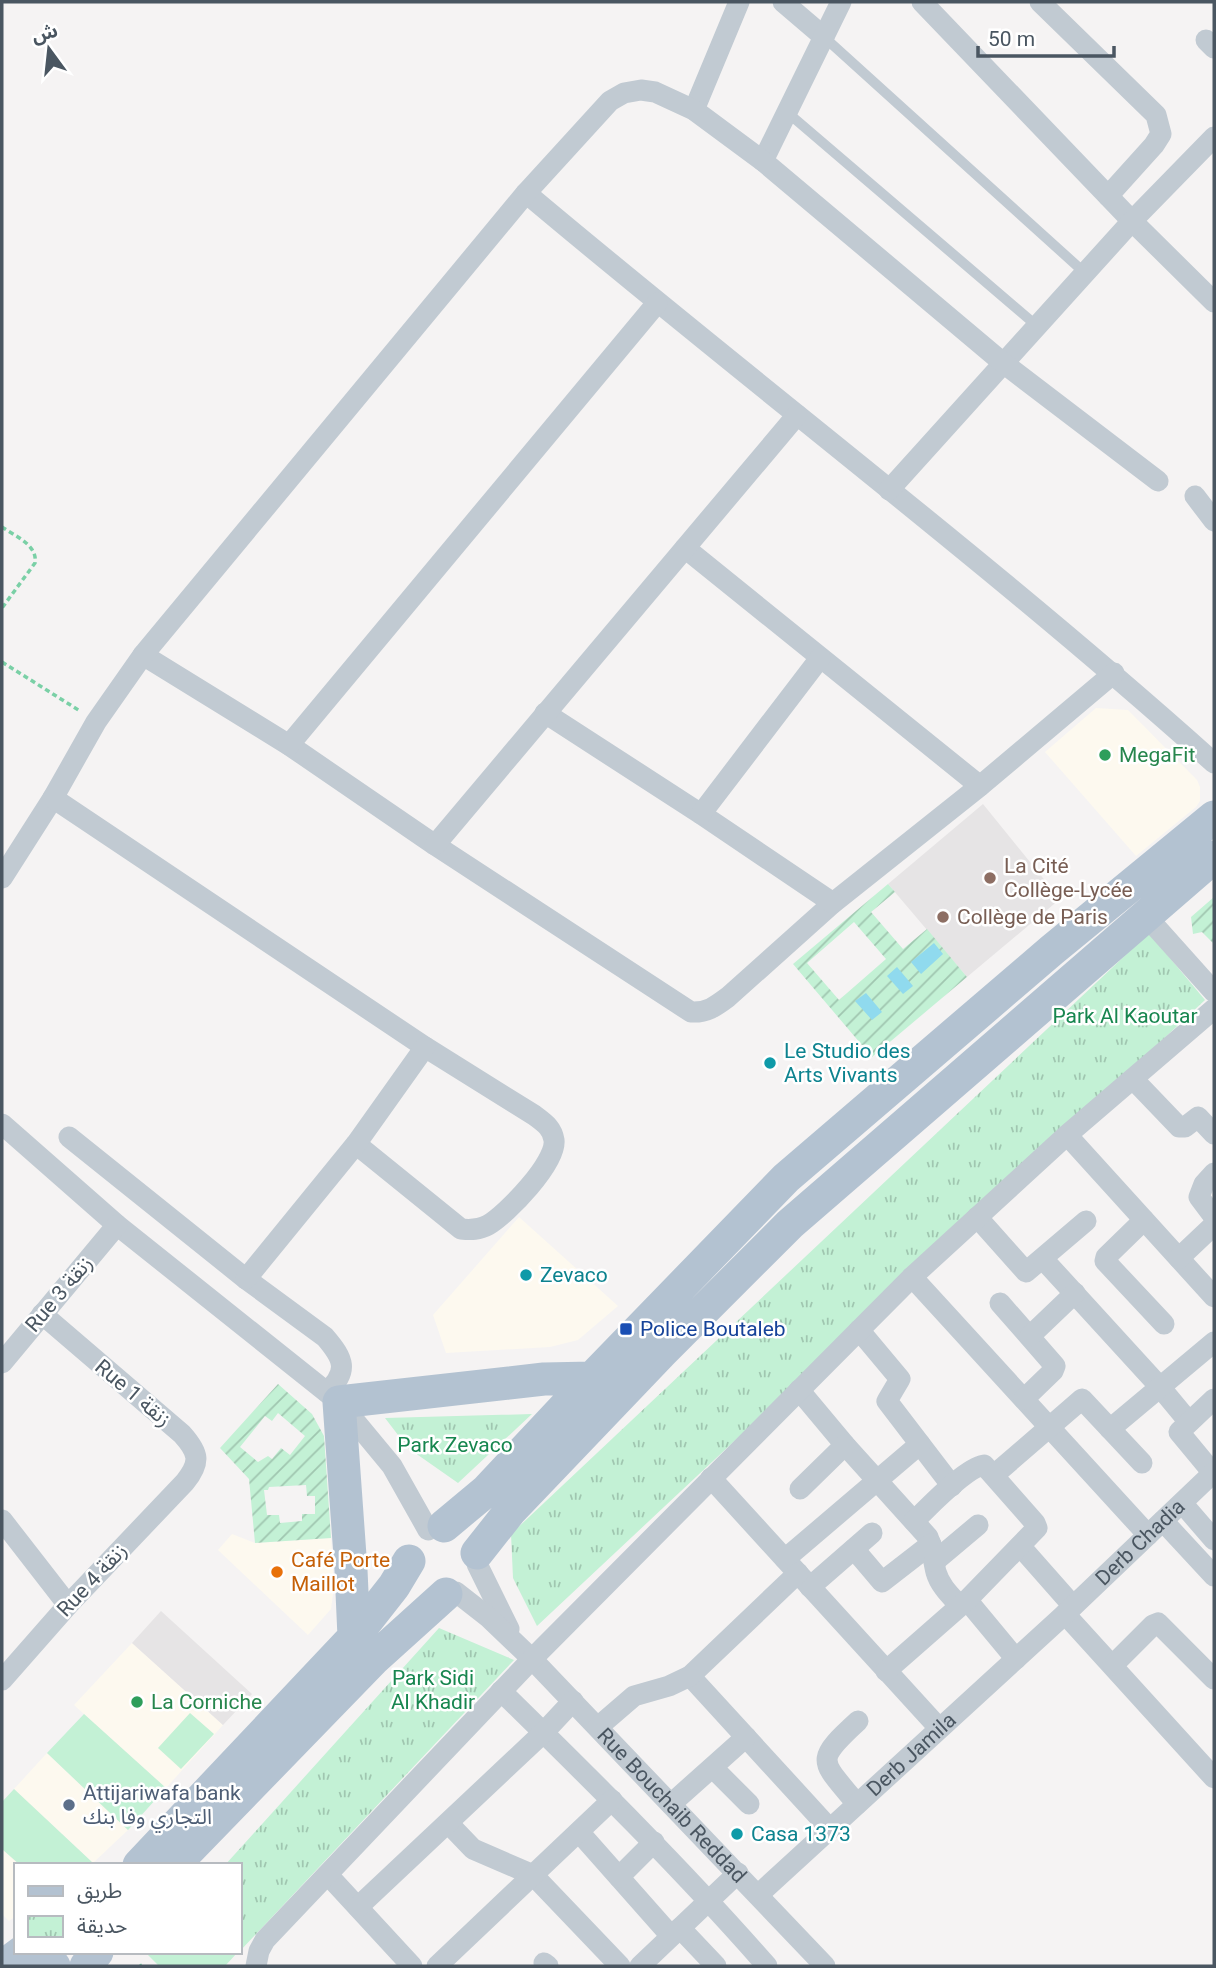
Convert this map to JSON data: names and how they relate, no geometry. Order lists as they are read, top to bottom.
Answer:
{
  "streets": {
    "street": [
      "Rue 3 زنقة",
      "Rue 1 زنقة",
      "Derb Chadia",
      "Rue 4 زنقة",
      "Derb Jamila",
      "Rue Bouchaib Reddad"
    ]
  },
  "crossings": [
    ["Rue 3 زنقة", "Rue 1 زنقة"],
    ["Rue 1 زنقة", "Rue 4 زنقة"],
    ["Derb Chadia", "Derb Jamila"],
    ["Derb Jamila", "Rue Bouchaib Reddad"]
  ],
  "parks": ["Park Al Kaoutar", "Park Zevaco", "Park Sidi Al Khadir"],
  "places": {
    "other": [
      "MegaFit",
      "La Cité Collège-Lycée",
      "Collège de Paris",
      "Le Studio des Arts Vivants",
      "Zevaco",
      "Café Porte Maillot",
      "La Corniche",
      "Attijariwafa bank التجاري وفا بنك",
      "Casa 1373"
    ],
    "transit": ["Police Boutaleb"]
  },
  "legend": ["طريق", "حديقة"],
  "scale_bar": "50 m",
  "north": "top"
}
